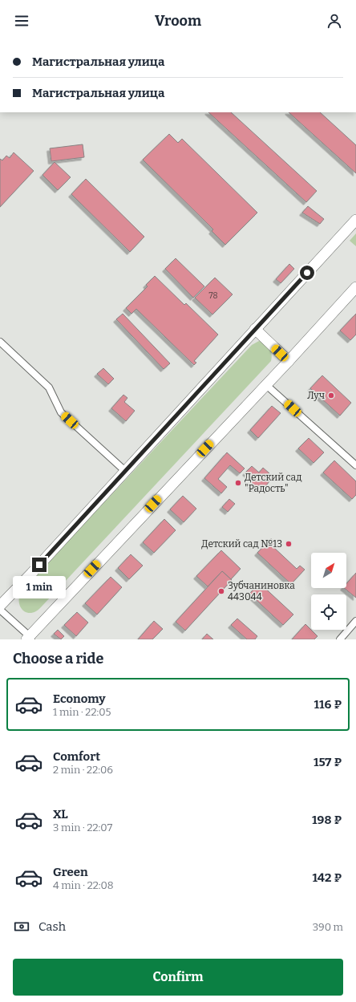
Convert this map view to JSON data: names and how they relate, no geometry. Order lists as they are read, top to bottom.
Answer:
{
  "places": [
    "Луч",
    "Детский сад \"Радость\"",
    "Детский сад №13",
    "Зубчаниновка 443044"
  ],
  "house_numbers": ["78"],
  "north": "top right",
  "page": {
    "header": "Vroom",
    "banner": ["Магистральная улица", "Магистральная улица"],
    "bubble": "1 min",
    "heading": "Choose a ride",
    "list": [
      {
        "name": "Economy",
        "note": "1 min · 22:05",
        "value": "116 ₽"
      },
      {
        "name": "Comfort",
        "note": "2 min · 22:06",
        "value": "157 ₽"
      },
      {
        "name": "XL",
        "note": "3 min · 22:07",
        "value": "198 ₽"
      },
      {
        "name": "Green",
        "note": "4 min · 22:08",
        "value": "142 ₽"
      }
    ],
    "pay": ["Cash", "390 m"],
    "buttons": "Confirm"
  }
}
